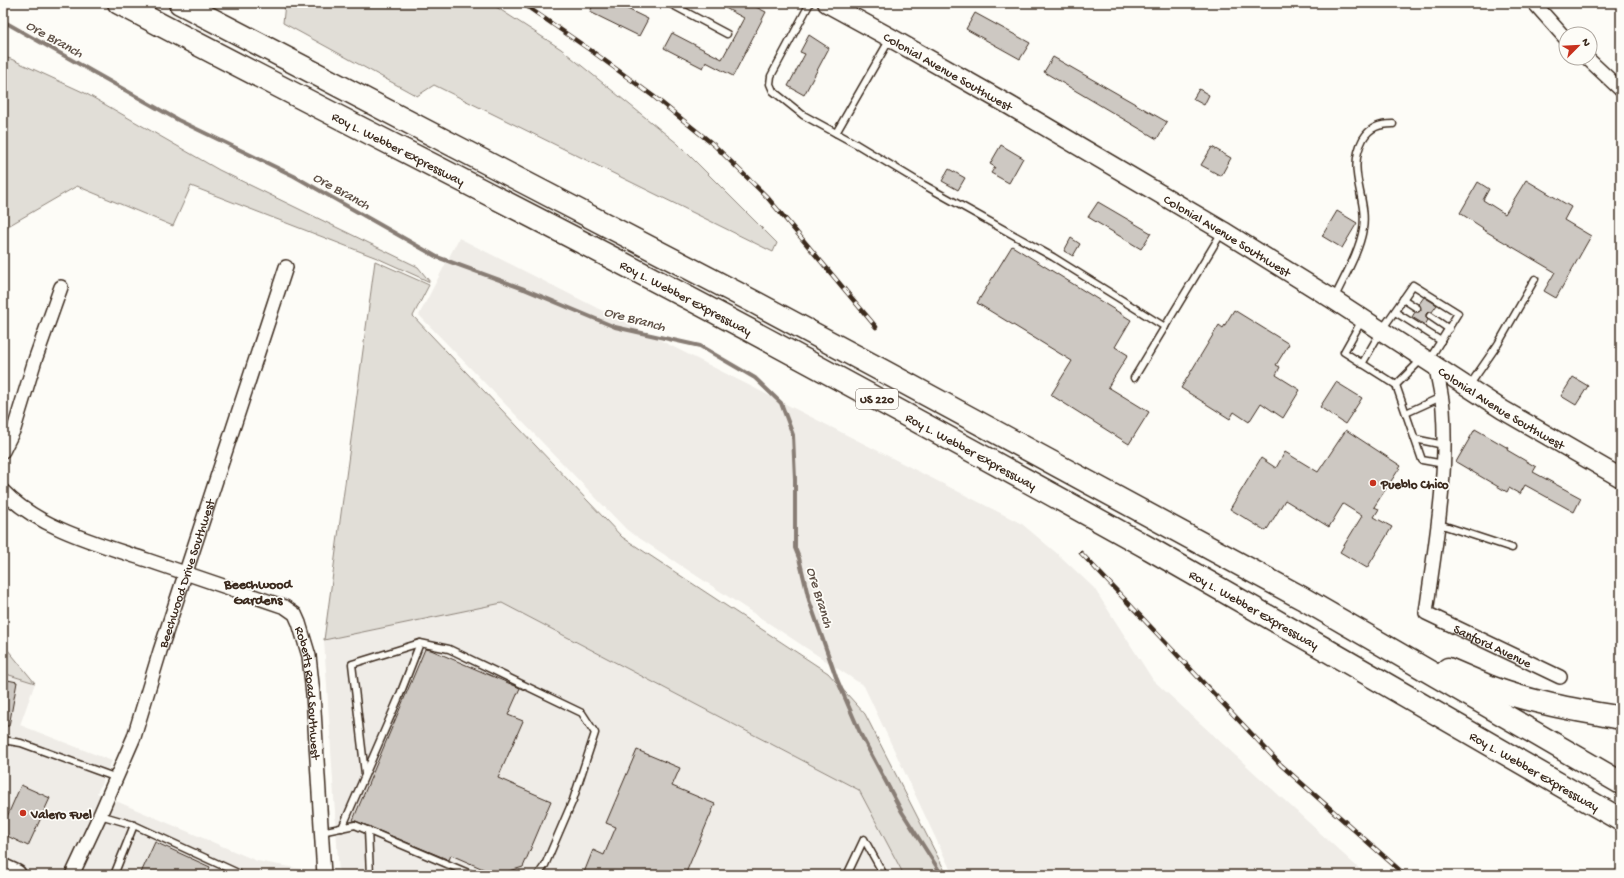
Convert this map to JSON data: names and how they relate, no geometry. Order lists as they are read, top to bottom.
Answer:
{
  "streets": {
    "highway": ["Roy L. Webber Expressway", "US 220"],
    "main road": ["Colonial Avenue Southwest"],
    "street": ["Beechwood Drive Southwest", "Sanford Avenue", "Roberts Road Southwest"]
  },
  "crossings": [
    ["Beechwood Drive Southwest", "Roberts Road Southwest"]
  ],
  "districts": ["Beechwood Gardens"],
  "water": ["Ore Branch"],
  "places": ["Pueblo Chico", "Valero Fuel"],
  "north": "top right"
}
